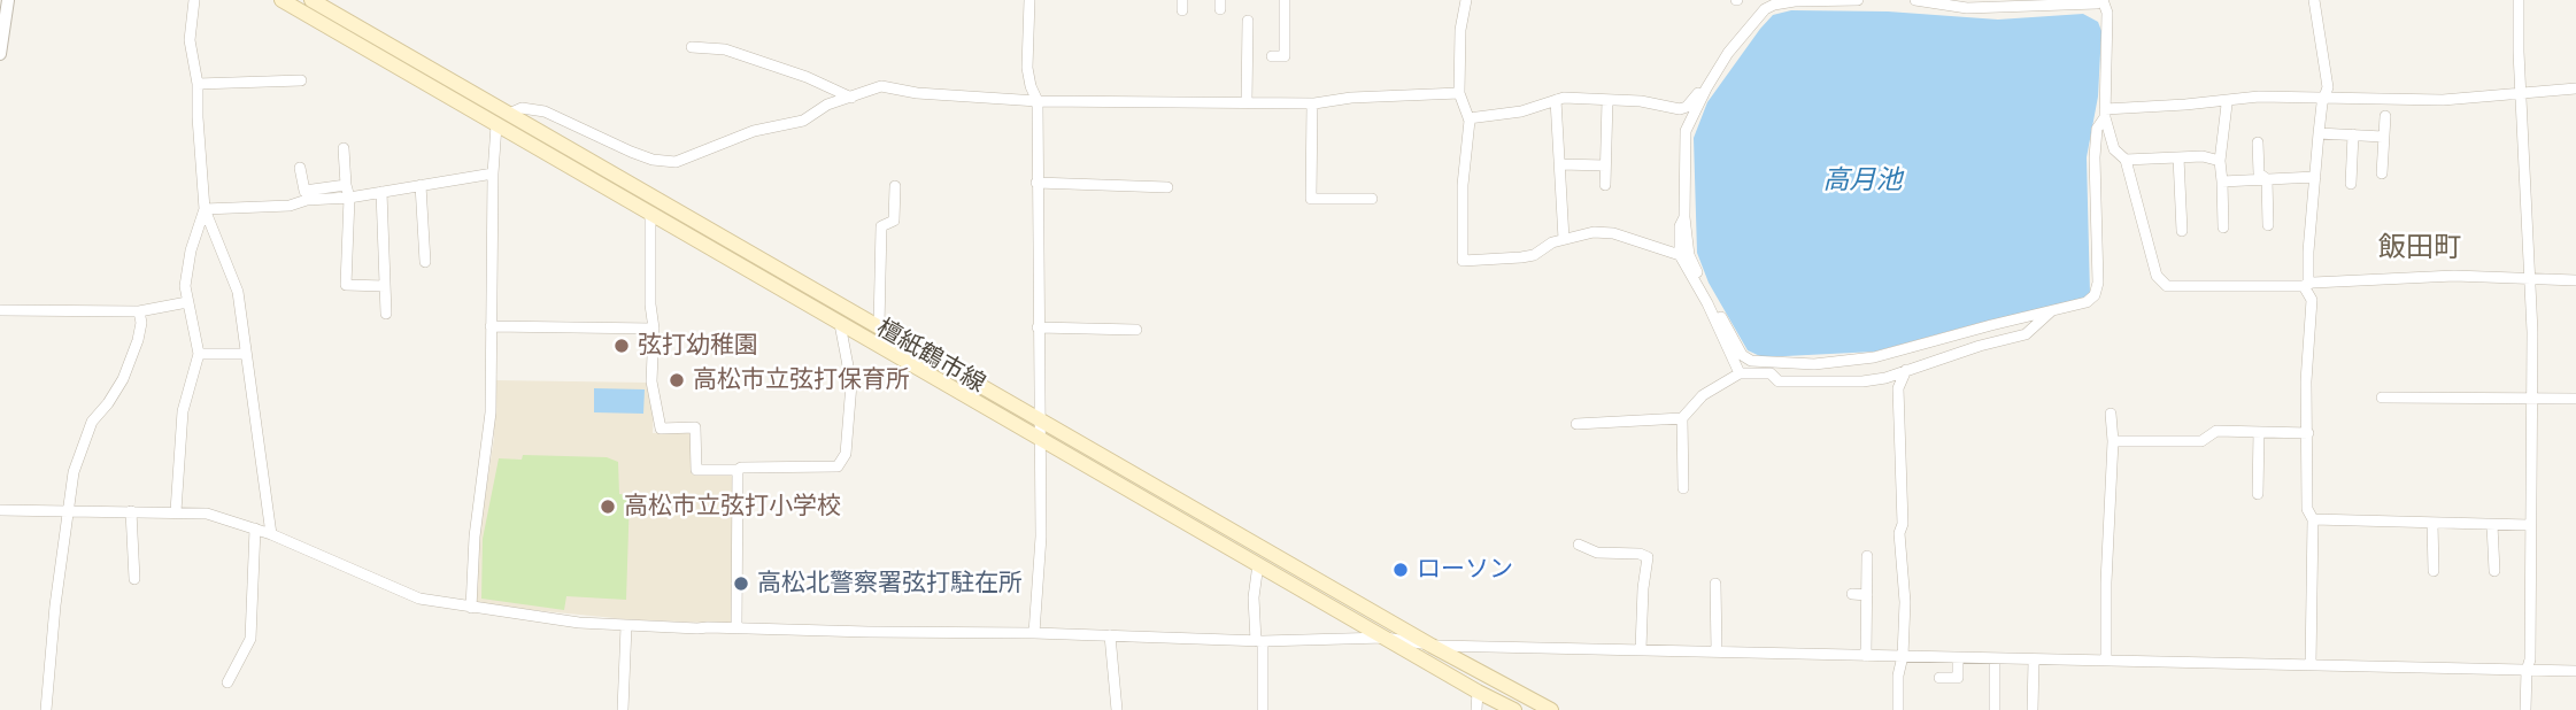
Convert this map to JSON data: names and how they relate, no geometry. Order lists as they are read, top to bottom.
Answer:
{
  "streets": {
    "main road": ["檀紙鶴市線"]
  },
  "districts": ["飯田町"],
  "water": ["高月池"],
  "places": [
    "弦打幼稚園",
    "高松市立弦打保育所",
    "高松市立弦打小学校",
    "ローソン",
    "高松北警察署弦打駐在所"
  ]
}
